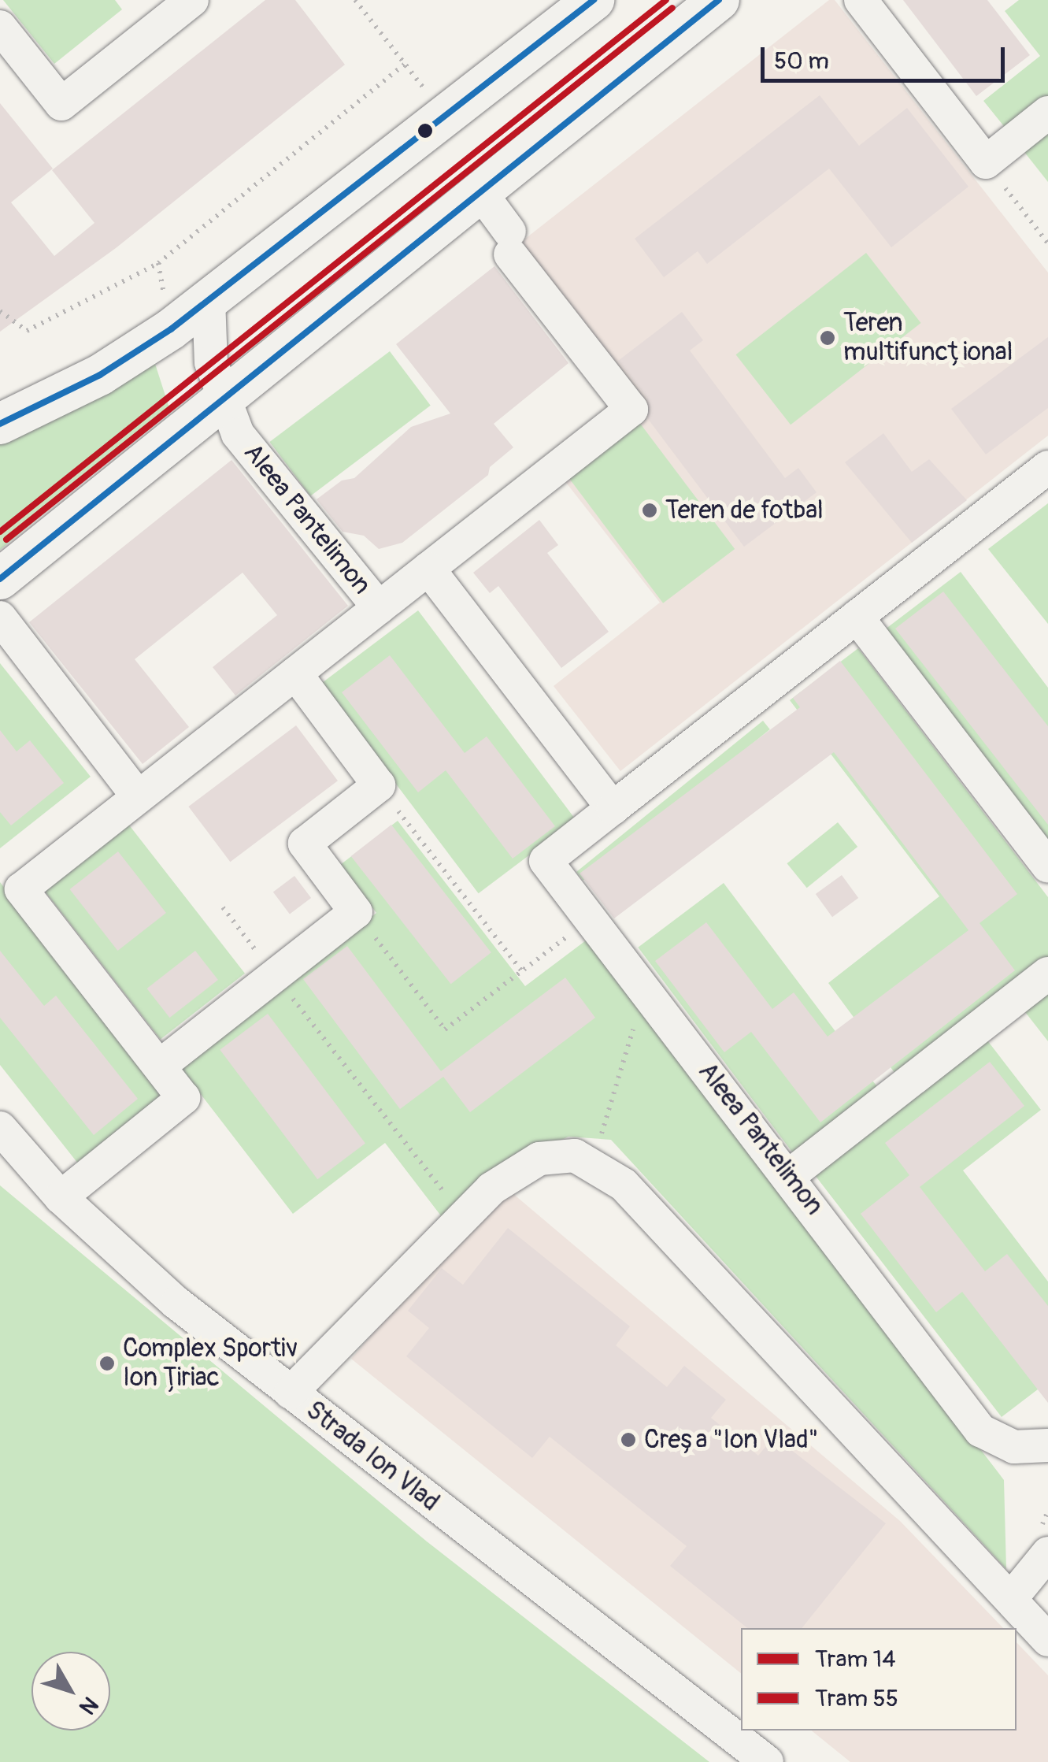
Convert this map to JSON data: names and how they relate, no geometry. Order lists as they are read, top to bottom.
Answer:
{
  "streets": {
    "street": ["Aleea Pantelimon", "Strada Ion Vlad"]
  },
  "places": [
    "Teren multifuncțional",
    "Teren de fotbal",
    "Complex Sportiv Ion Țiriac",
    "Creșa \"Ion Vlad\""
  ],
  "lines": ["tram line 14", "tram line 55"],
  "legend": ["Tram 14", "Tram 55"],
  "scale_bar": "50 m",
  "north": "bottom right"
}
